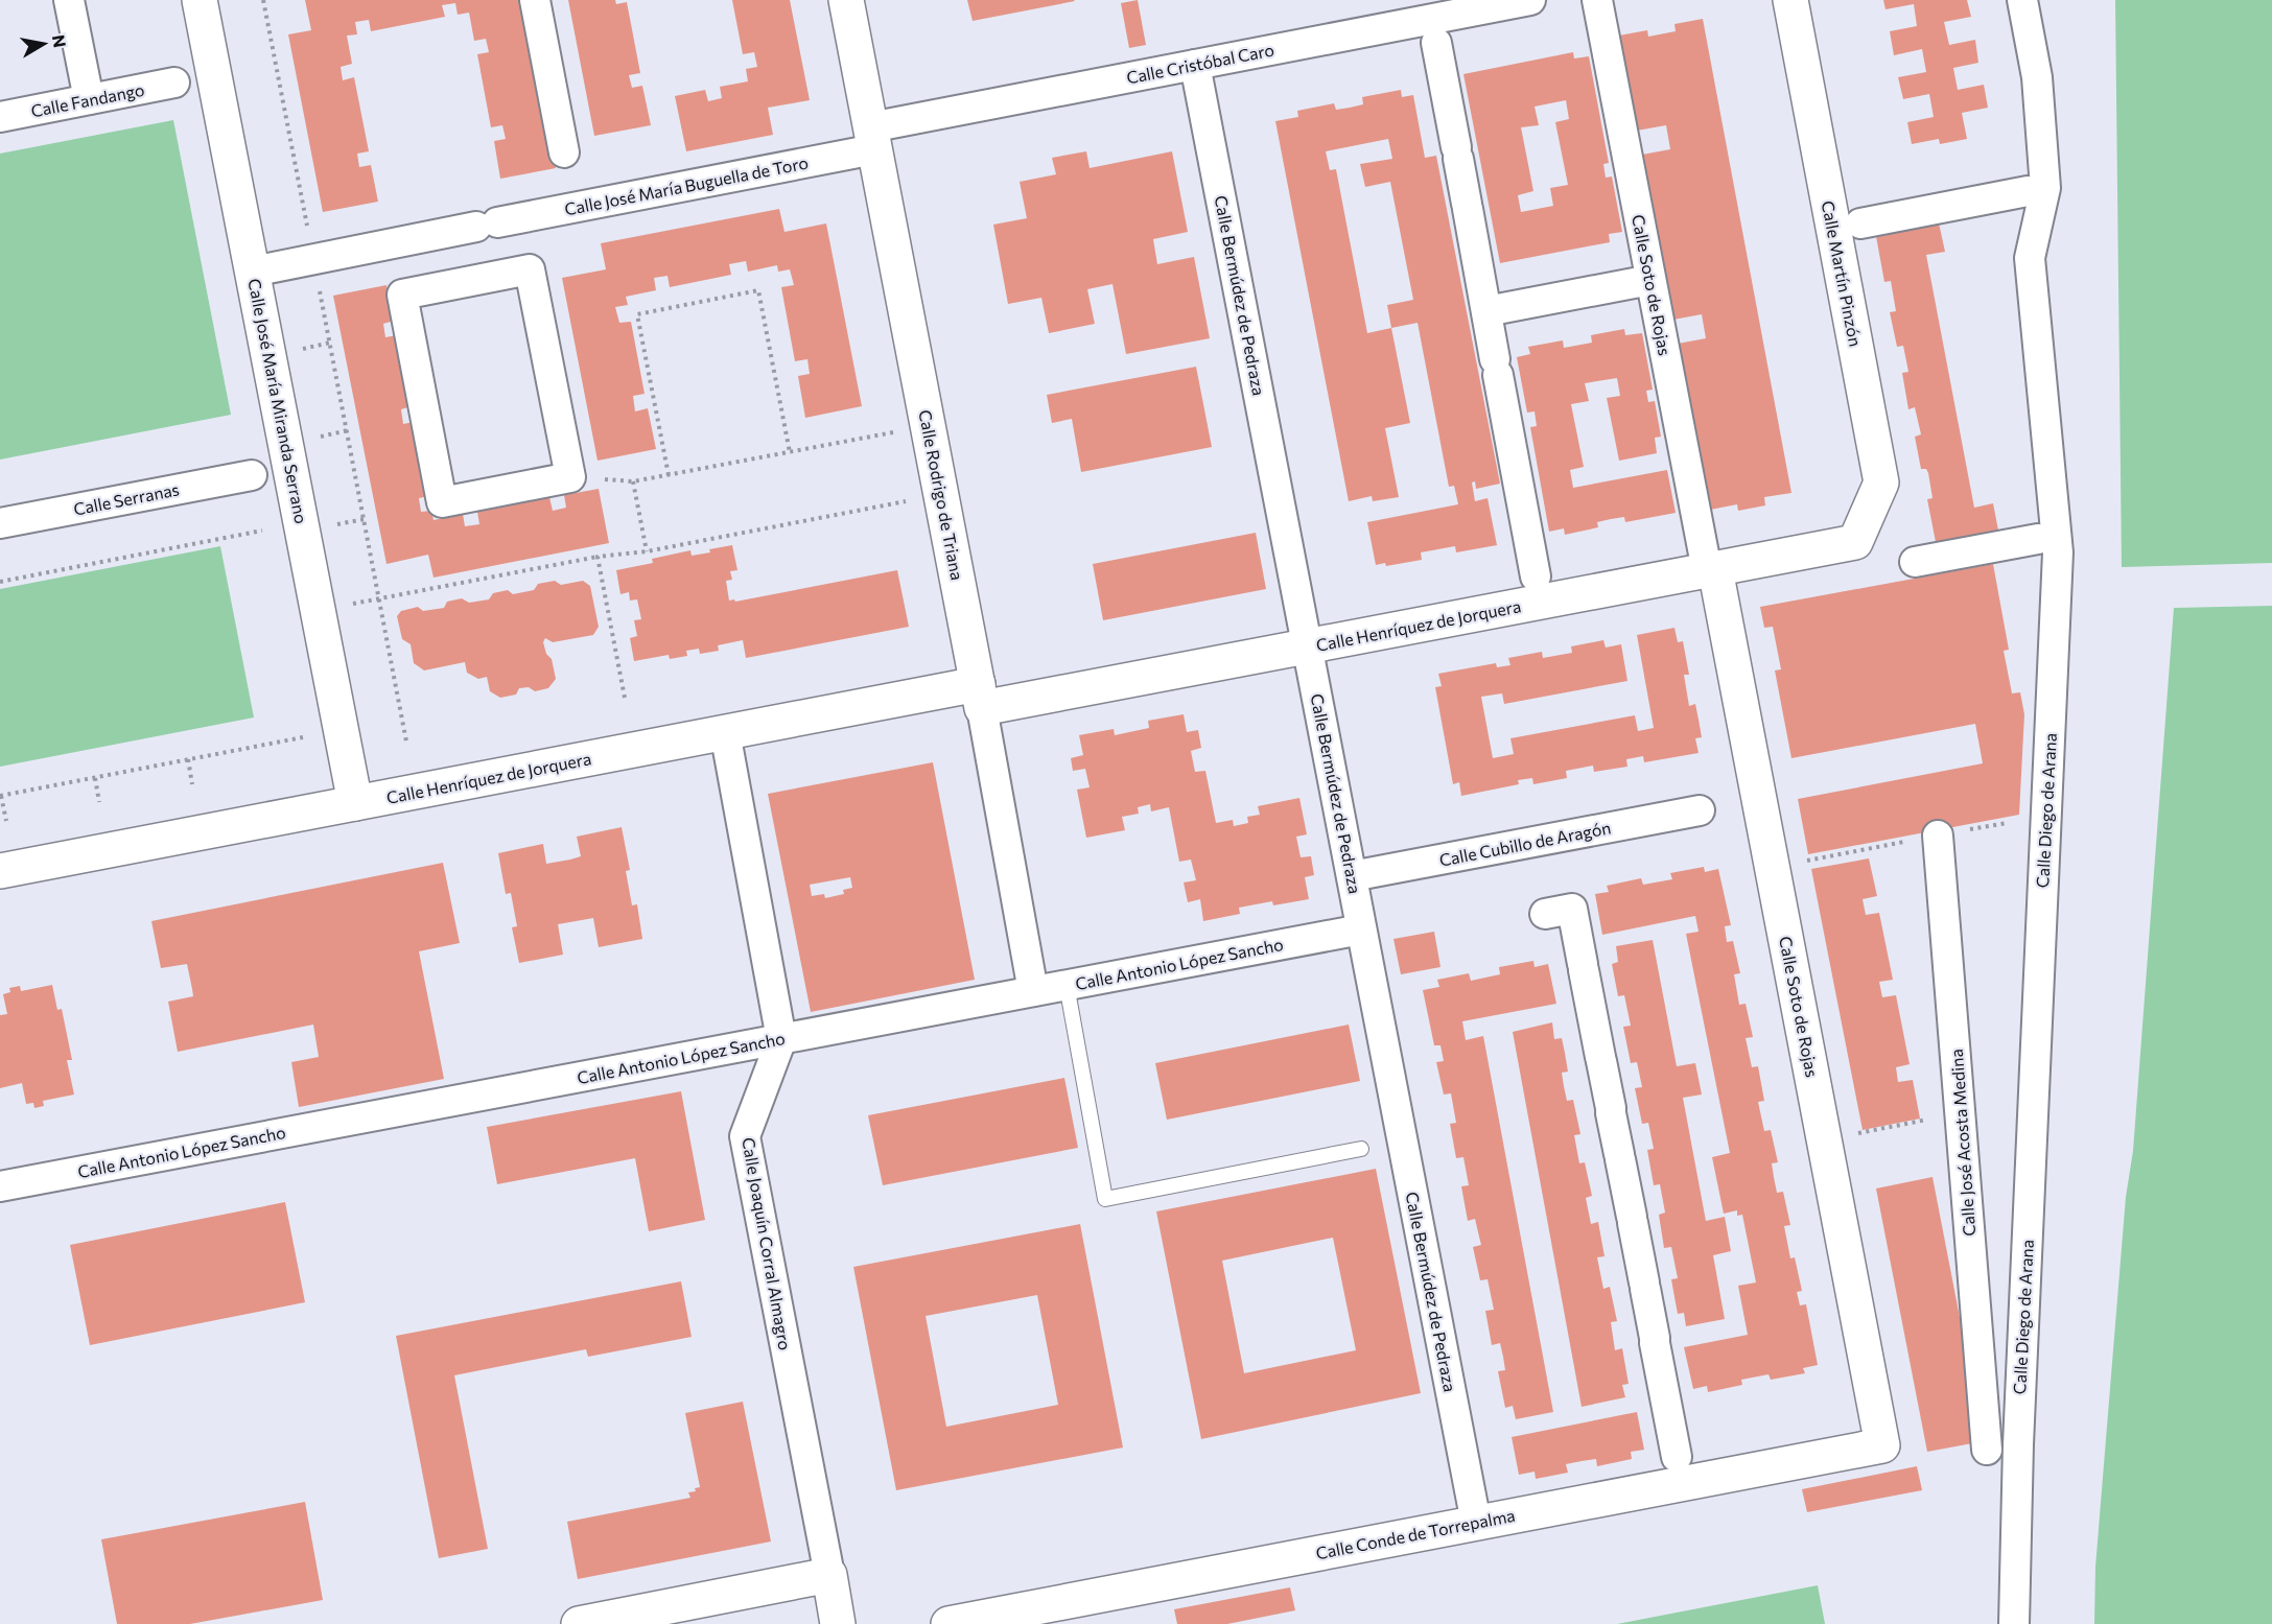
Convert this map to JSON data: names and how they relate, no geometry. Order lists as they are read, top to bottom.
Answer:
{
  "streets": {
    "street": [
      "Calle Cristóbal Caro",
      "Calle Fandango",
      "Calle José María Buguella de Toro",
      "Calle Martín Pinzón",
      "Calle Soto de Rojas",
      "Calle Bermúdez de Pedraza",
      "Calle José María Miranda Serrano",
      "Calle Rodrigo de Triana",
      "Calle Serranas",
      "Calle Henríquez de Jorquera",
      "Calle Diego de Arana",
      "Calle Cubillo de Aragón",
      "Calle Antonio López Sancho",
      "Calle José Acosta Medina",
      "Calle Joaquín Corral Almagro",
      "Calle Conde de Torrepalma"
    ]
  },
  "crossings": [
    ["Calle Cristóbal Caro", "Calle José María Buguella de Toro"],
    ["Calle Cristóbal Caro", "Calle Bermúdez de Pedraza"],
    ["Calle Cristóbal Caro", "Calle Rodrigo de Triana"],
    ["Calle José María Buguella de Toro", "Calle José María Miranda Serrano"],
    ["Calle José María Buguella de Toro", "Calle Rodrigo de Triana"],
    ["Calle Martín Pinzón", "Calle Henríquez de Jorquera"],
    ["Calle Soto de Rojas", "Calle Henríquez de Jorquera"],
    ["Calle Soto de Rojas", "Calle Conde de Torrepalma"],
    ["Calle Bermúdez de Pedraza", "Calle Henríquez de Jorquera"],
    ["Calle Bermúdez de Pedraza", "Calle Cubillo de Aragón"],
    ["Calle Bermúdez de Pedraza", "Calle Antonio López Sancho"],
    ["Calle Bermúdez de Pedraza", "Calle Conde de Torrepalma"],
    ["Calle José María Miranda Serrano", "Calle Henríquez de Jorquera"],
    ["Calle Rodrigo de Triana", "Calle Henríquez de Jorquera"],
    ["Calle Rodrigo de Triana", "Calle Antonio López Sancho"],
    ["Calle Antonio López Sancho", "Calle Joaquín Corral Almagro"]
  ],
  "north": "right"
}
